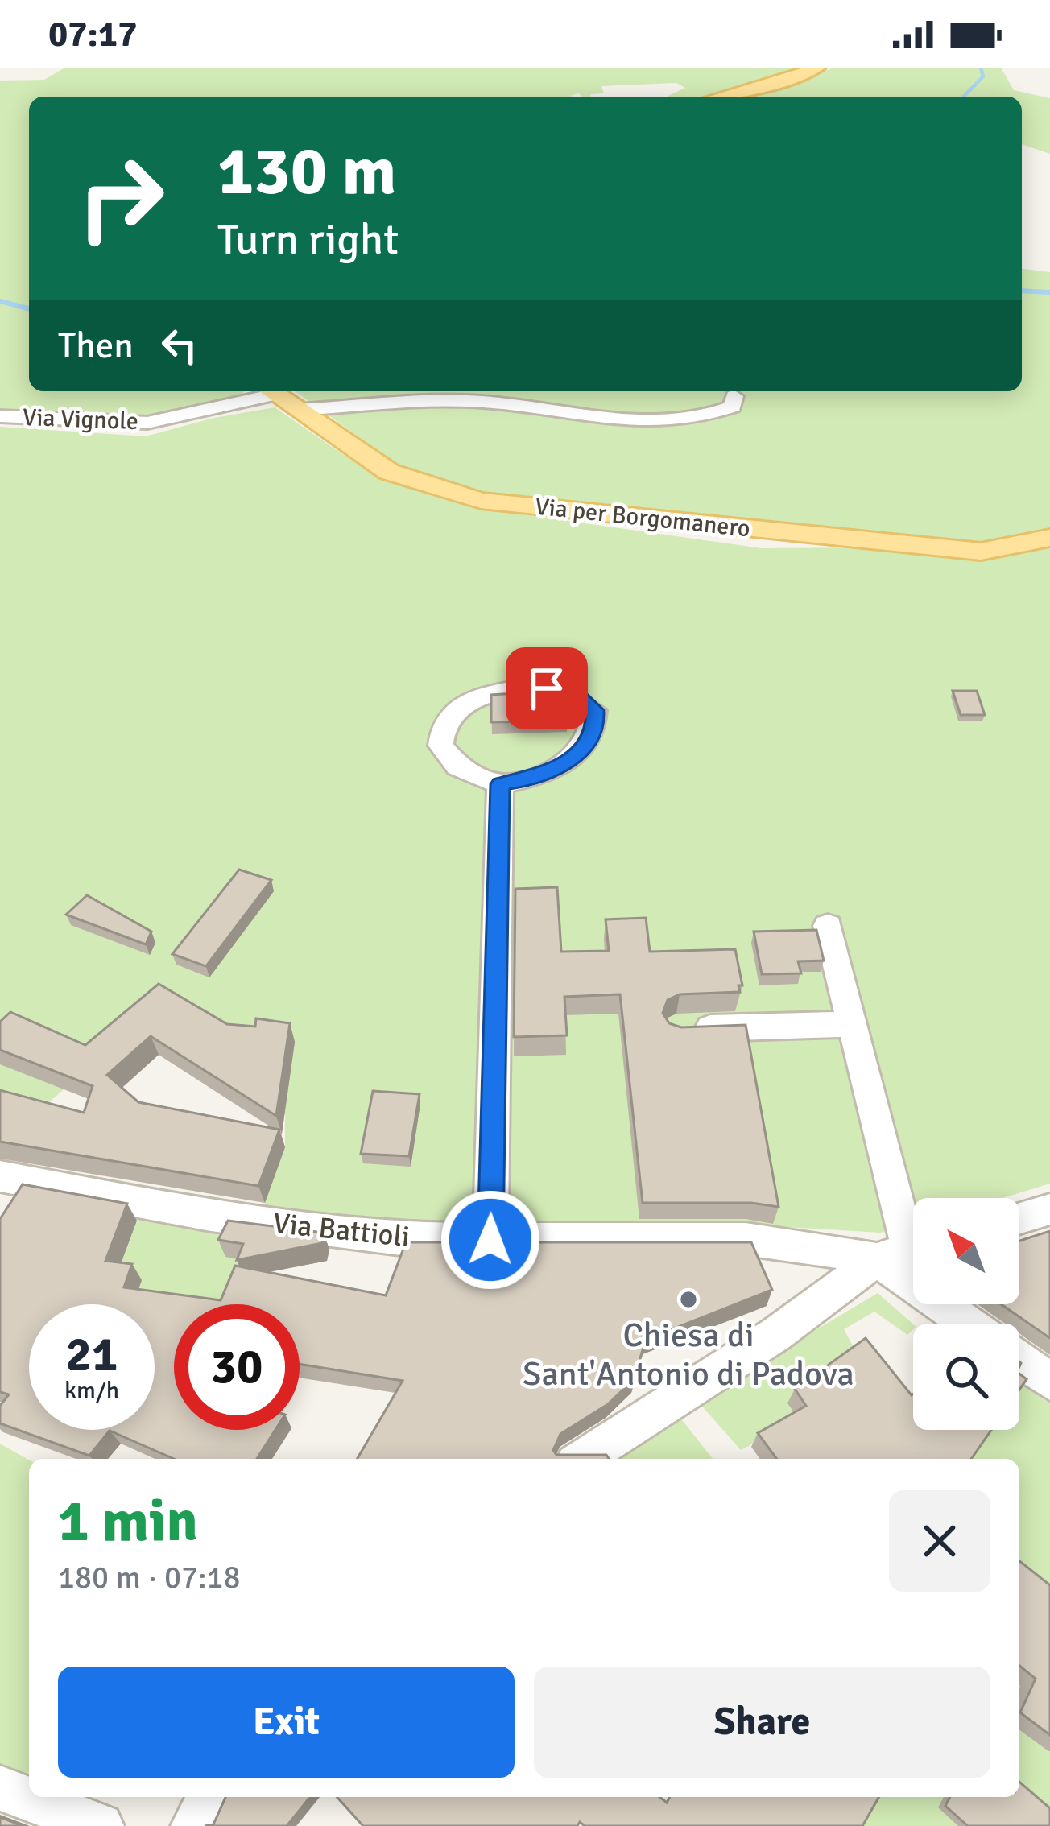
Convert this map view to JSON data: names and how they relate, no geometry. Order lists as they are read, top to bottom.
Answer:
{
  "streets": {
    "main road": ["Via per Borgomanero"],
    "street": ["Via Vignole", "Via Battioli"]
  },
  "places": ["Chiesa di Sant'Antonio di Padova"],
  "north": "top left",
  "page": {
    "status": "07:17",
    "turn": ["130 m", "Turn right"],
    "then": "Then",
    "speed": "21 km/h",
    "limit": "30",
    "heading": ["1 min", "180 m · 07:18"],
    "buttons": ["Exit", "Share"]
  }
}
